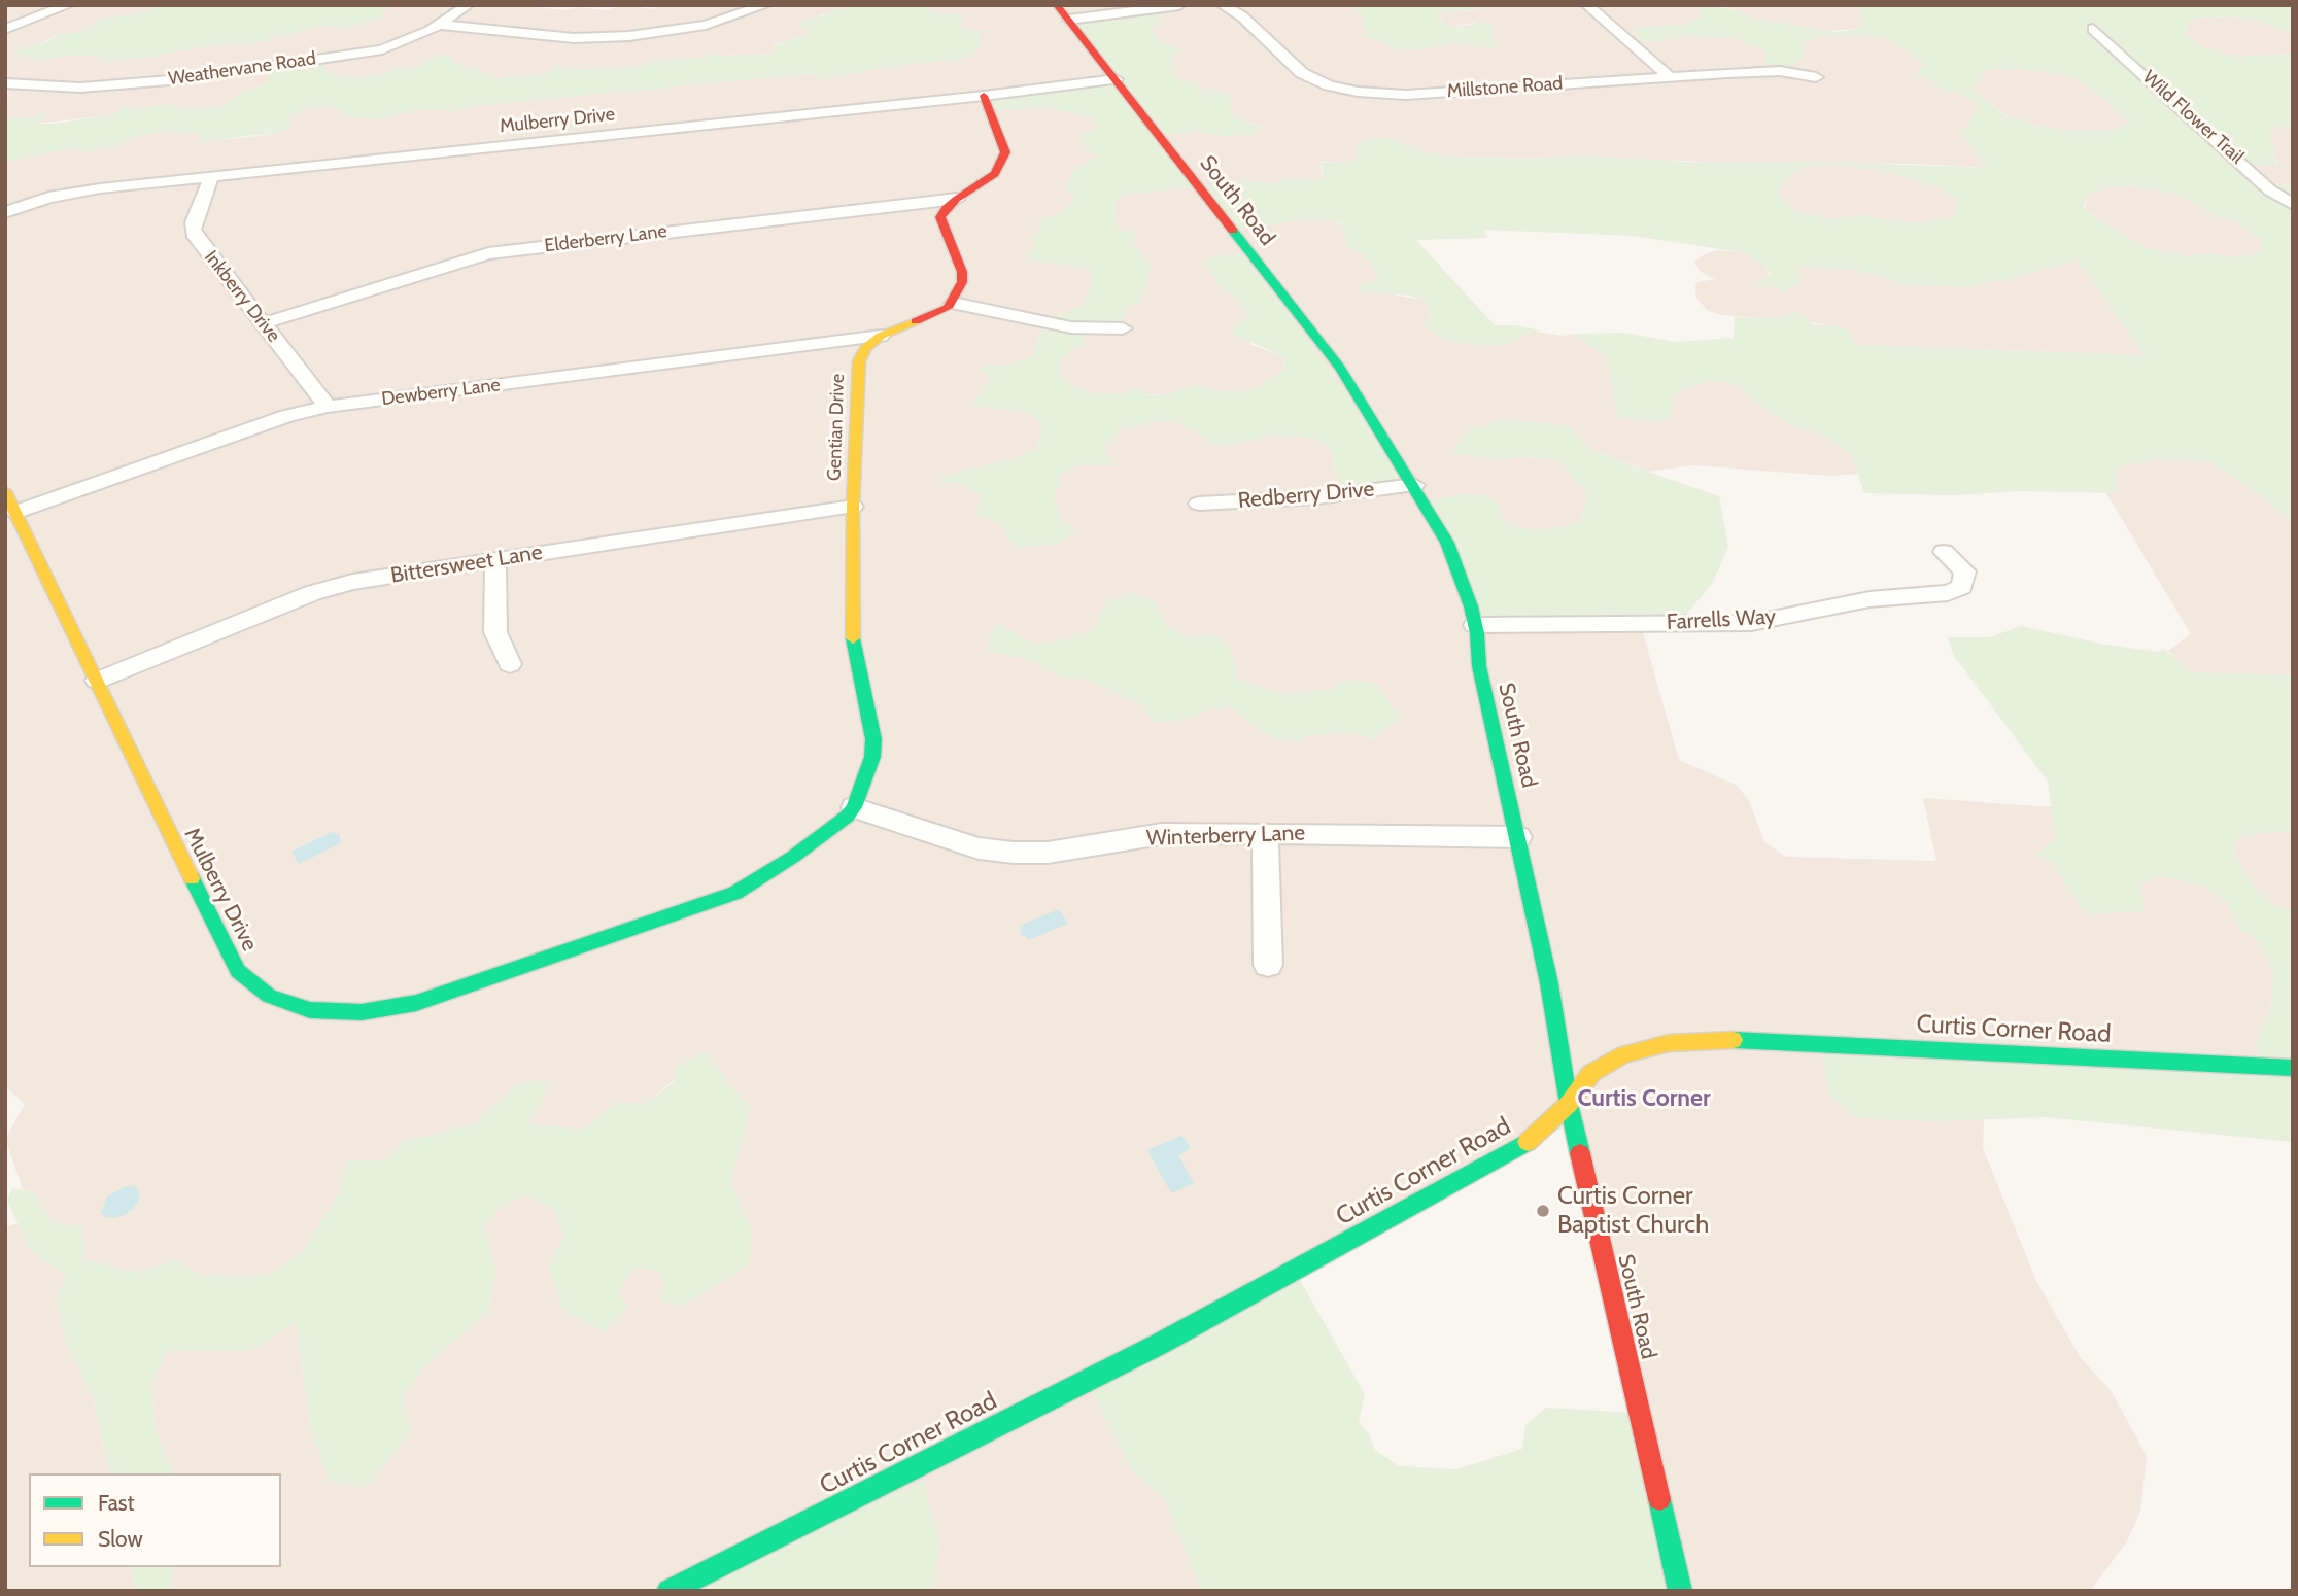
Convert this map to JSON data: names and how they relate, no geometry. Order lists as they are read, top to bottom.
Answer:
{
  "streets": {
    "street": [
      "Weathervane Road",
      "Millstone Road",
      "Wild Flower Trail",
      "Mulberry Drive",
      "South Road",
      "Elderberry Lane",
      "Inkberry Drive",
      "Dewberry Lane",
      "Gentian Drive",
      "Redberry Drive",
      "Bittersweet Lane",
      "Farrells Way",
      "Winterberry Lane",
      "Curtis Corner Road"
    ]
  },
  "crossings": [
    ["Mulberry Drive", "South Road"],
    ["Mulberry Drive", "Inkberry Drive"],
    ["Mulberry Drive", "Dewberry Lane"],
    ["Mulberry Drive", "Gentian Drive"],
    ["Mulberry Drive", "Bittersweet Lane"],
    ["Mulberry Drive", "Winterberry Lane"],
    ["South Road", "Redberry Drive"],
    ["South Road", "Farrells Way"],
    ["South Road", "Winterberry Lane"],
    ["South Road", "Curtis Corner Road"],
    ["Elderberry Lane", "Inkberry Drive"],
    ["Inkberry Drive", "Dewberry Lane"],
    ["Dewberry Lane", "Gentian Drive"],
    ["Gentian Drive", "Bittersweet Lane"],
    ["Gentian Drive", "Winterberry Lane"]
  ],
  "districts": ["Curtis Corner"],
  "places": ["Curtis Corner Baptist Church"],
  "legend": ["Fast", "Slow"]
}
